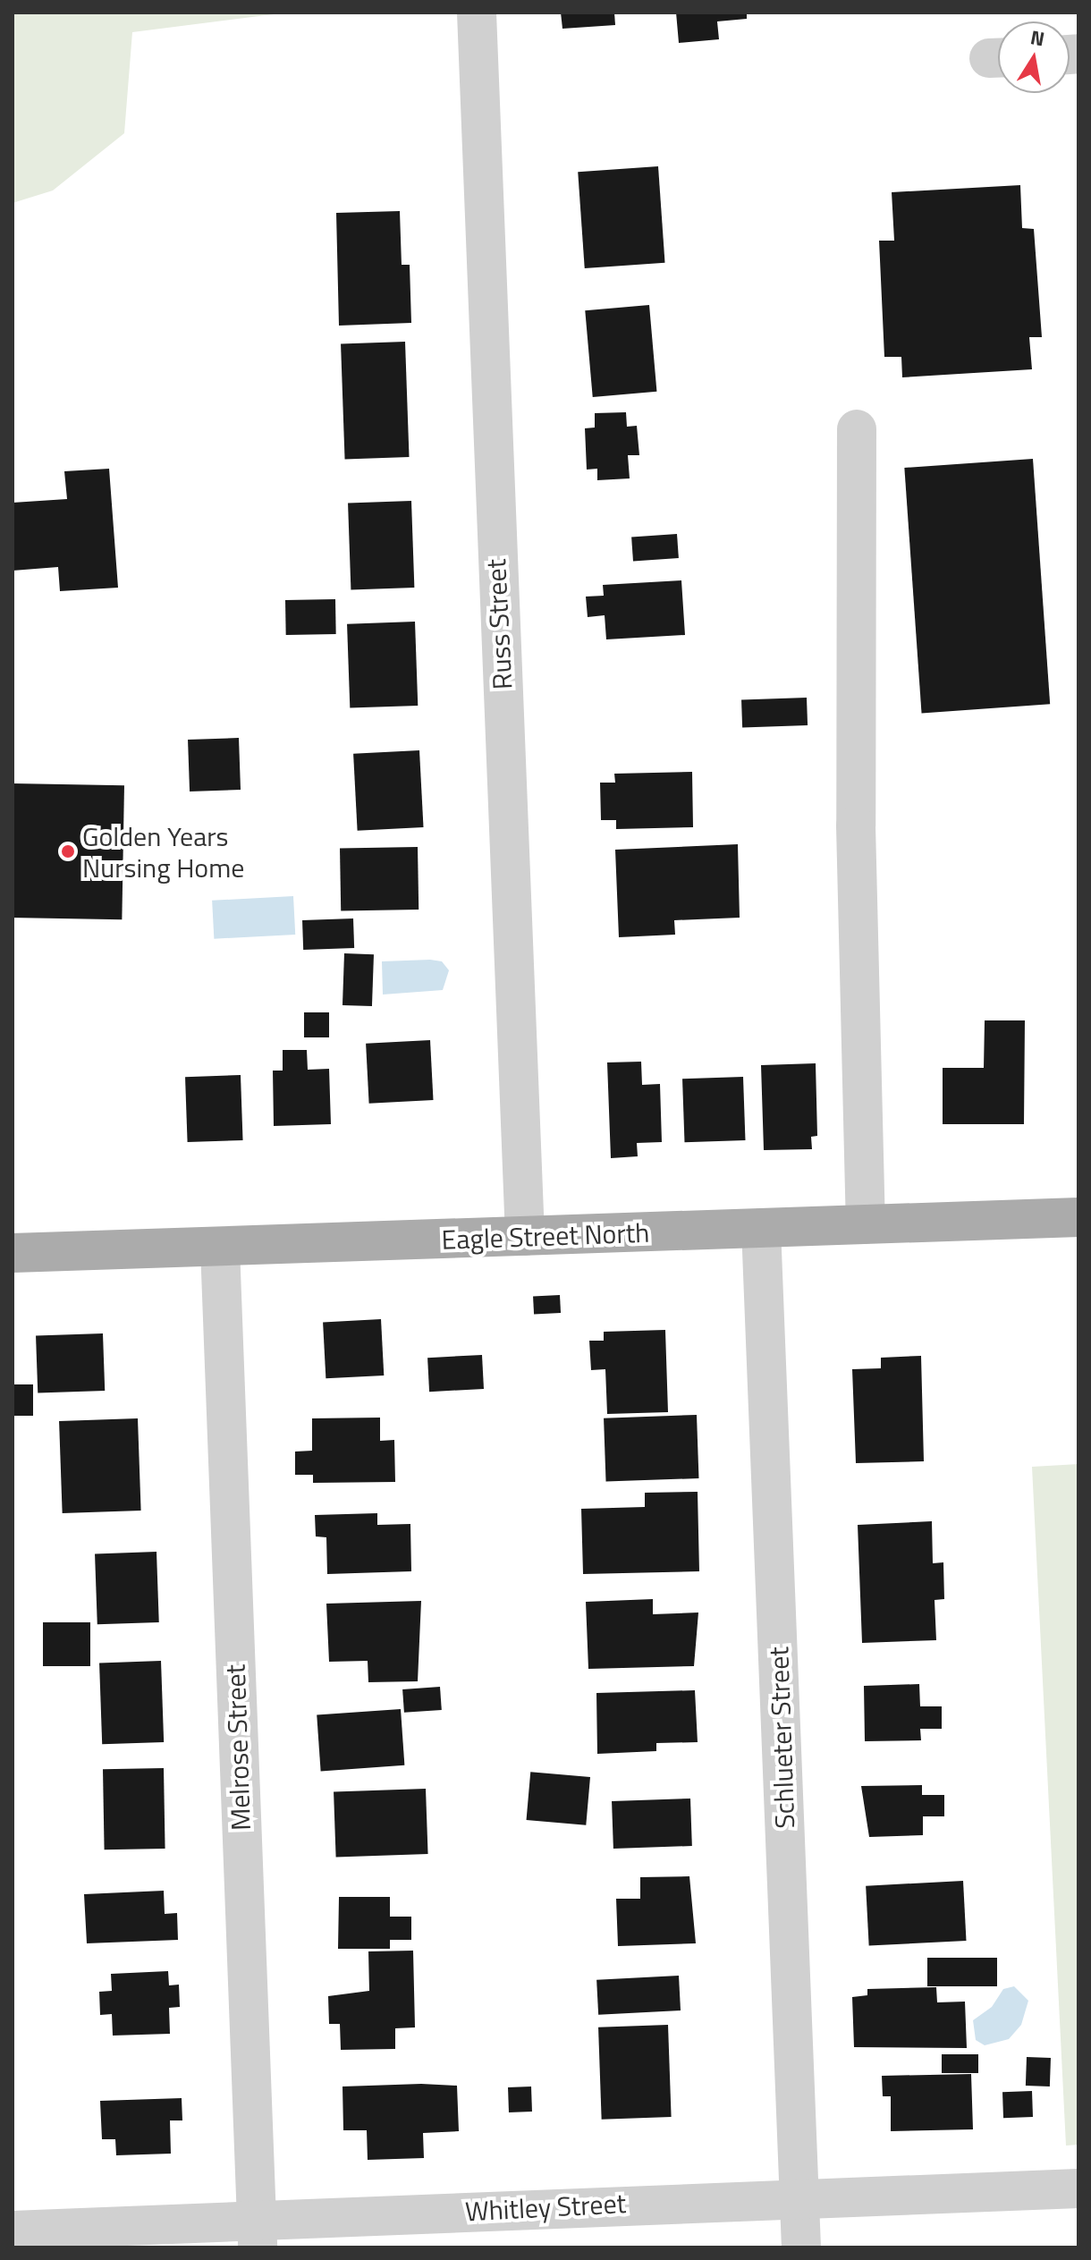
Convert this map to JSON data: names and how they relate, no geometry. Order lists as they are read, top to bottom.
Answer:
{
  "streets": {
    "main road": ["Eagle Street North"],
    "street": [
      "Russ Street",
      "Schlueter Street",
      "Melrose Street",
      "Whitley Street"
    ]
  },
  "crossings": [
    ["Russ Street", "Eagle Street North"],
    ["Eagle Street North", "Schlueter Street"],
    ["Eagle Street North", "Melrose Street"],
    ["Schlueter Street", "Whitley Street"],
    ["Melrose Street", "Whitley Street"]
  ],
  "places": ["Golden Years Nursing Home"],
  "north": "top"
}
